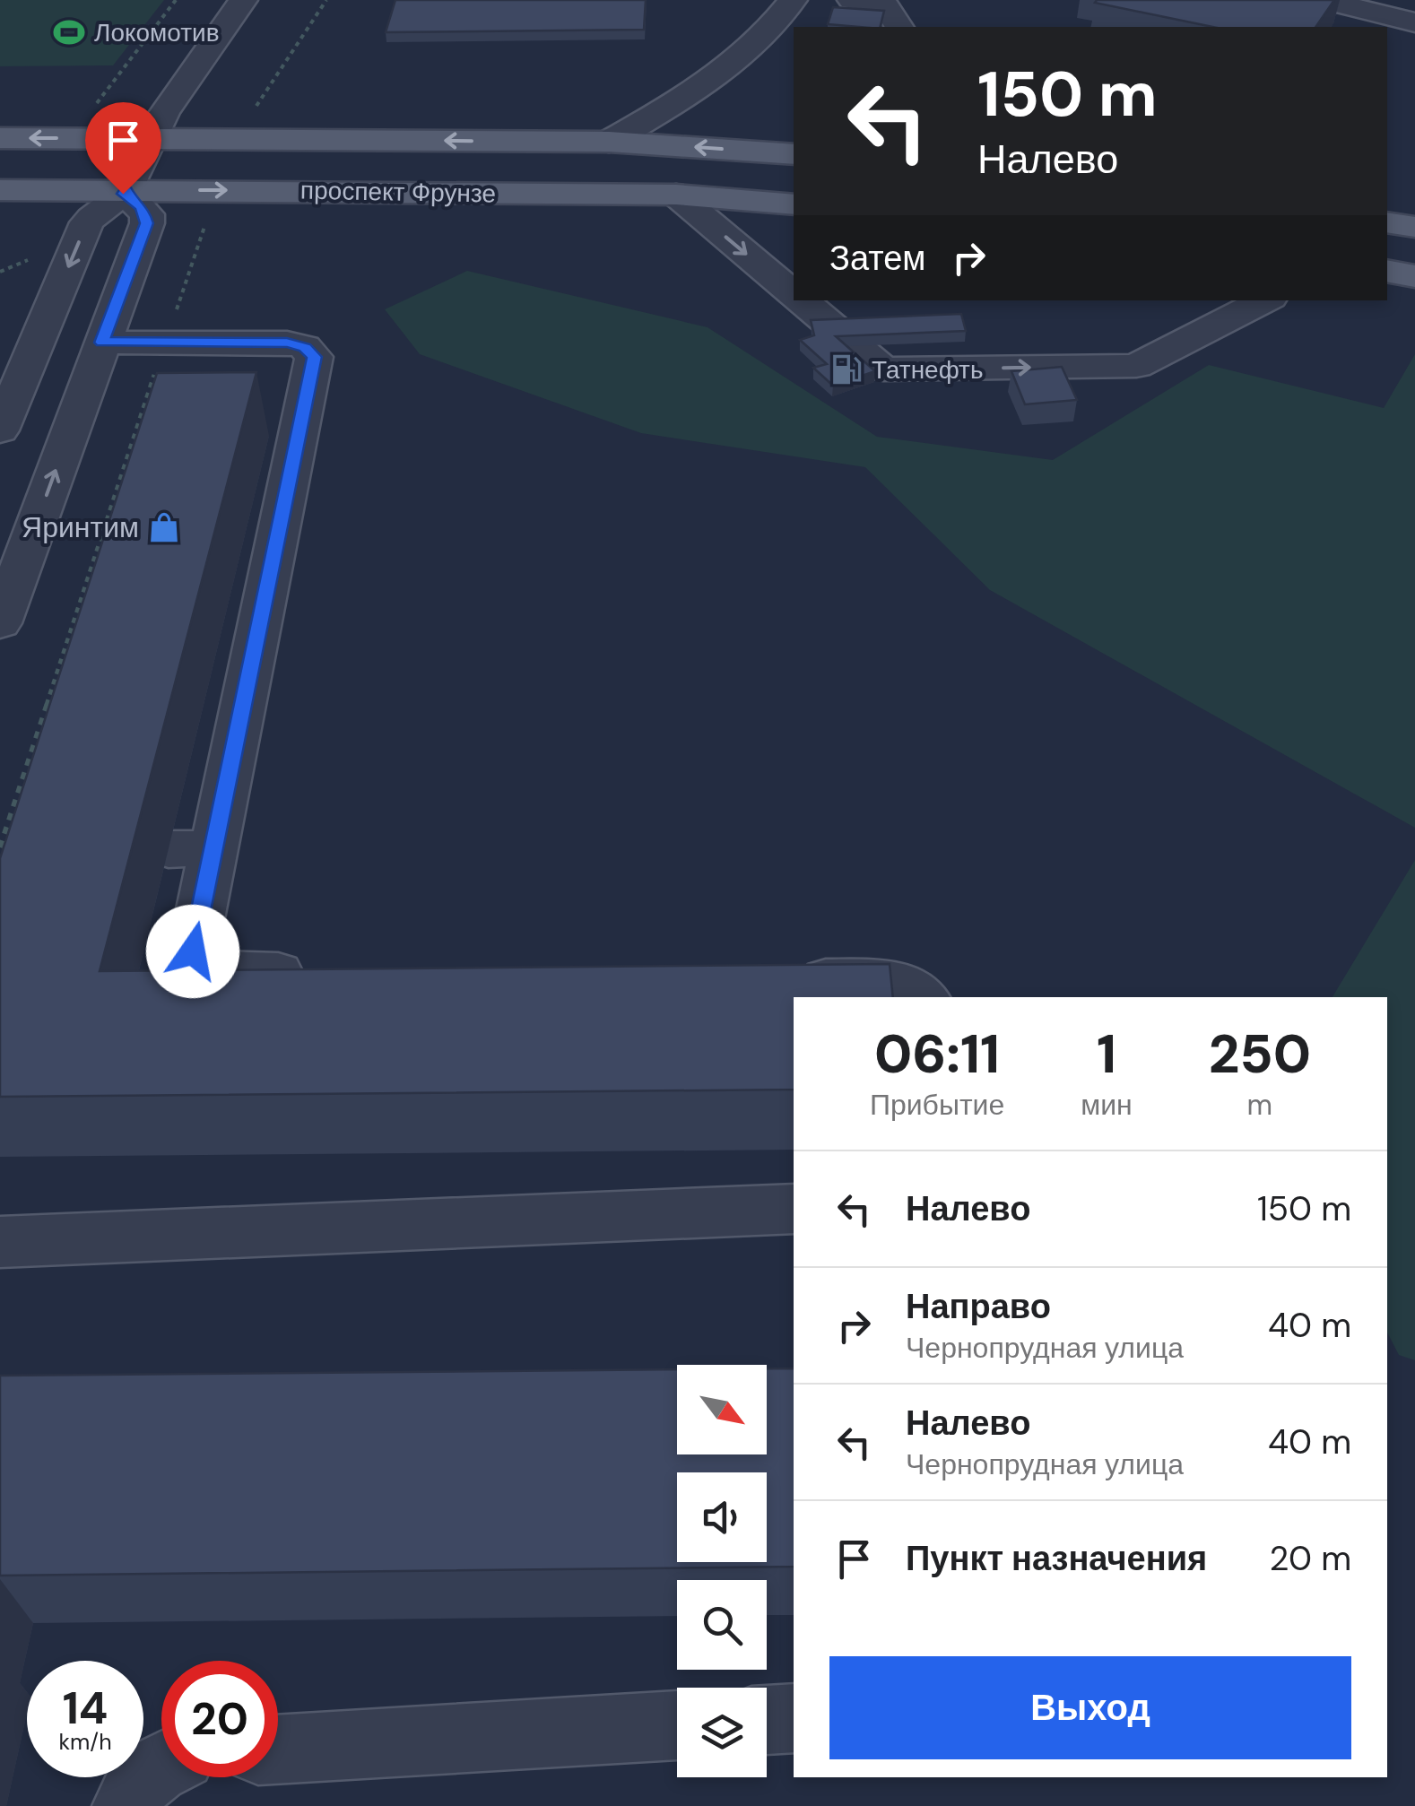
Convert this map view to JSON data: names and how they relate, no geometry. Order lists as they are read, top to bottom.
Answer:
{
  "streets": {
    "main road": ["проспект Фрунзе"]
  },
  "places": {
    "sports": ["Локомотив"],
    "fuel station": ["Татнефть"],
    "shop": ["Яринтим"]
  },
  "north": "bottom right",
  "page": {
    "turn": ["150 m", "Налево"],
    "then": "Затем",
    "eta": [
      "06:11",
      "Прибытие",
      "1",
      "мин",
      "250",
      "m"
    ],
    "list": [
      {
        "name": "Налево",
        "value": "150 m"
      },
      {
        "name": "Направо",
        "note": "Чернопрудная улица",
        "value": "40 m"
      },
      {
        "name": "Налево",
        "note": "Чернопрудная улица",
        "value": "40 m"
      },
      {
        "name": "Пункт назначения",
        "value": "20 m"
      }
    ],
    "buttons": "Выход",
    "speed": "14 km/h",
    "limit": "20"
  }
}
